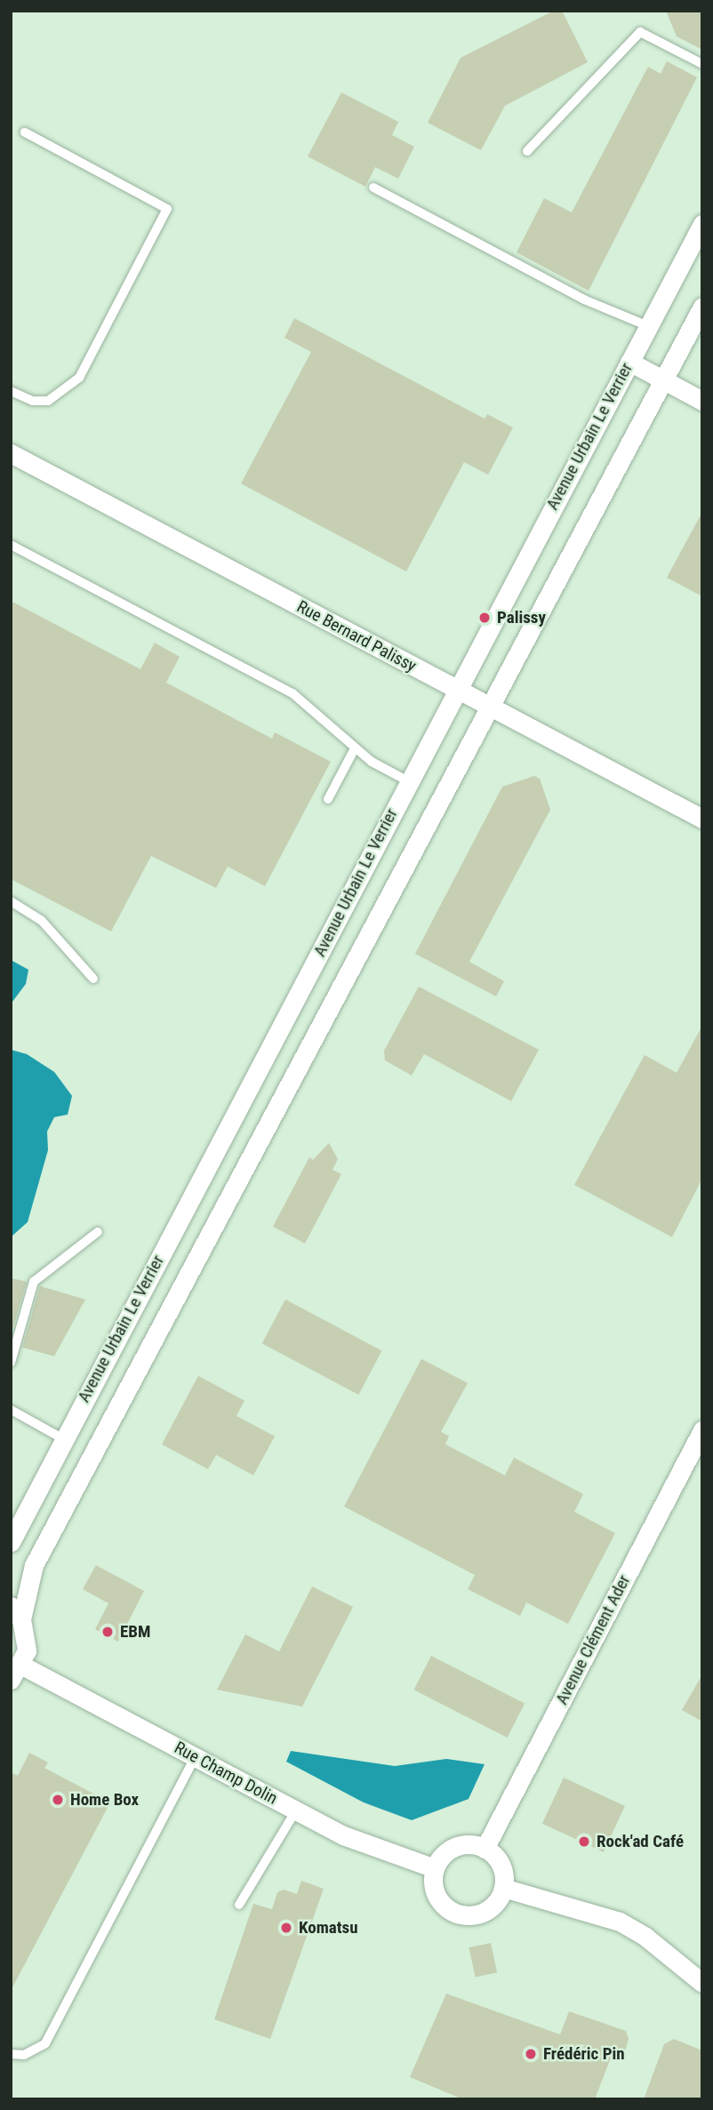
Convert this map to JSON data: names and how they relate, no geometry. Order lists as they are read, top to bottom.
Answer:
{
  "streets": {
    "street": [
      "Avenue Urbain Le Verrier",
      "Rue Bernard Palissy",
      "Avenue Clément Ader",
      "Rue Champ Dolin"
    ]
  },
  "crossings": [
    ["Avenue Urbain Le Verrier", "Rue Bernard Palissy"],
    ["Avenue Urbain Le Verrier", "Rue Champ Dolin"],
    ["Avenue Clément Ader", "Rue Champ Dolin"]
  ],
  "places": [
    "Palissy",
    "EBM",
    "Home Box",
    "Rock'ad Café",
    "Komatsu",
    "Frédéric Pin"
  ]
}
